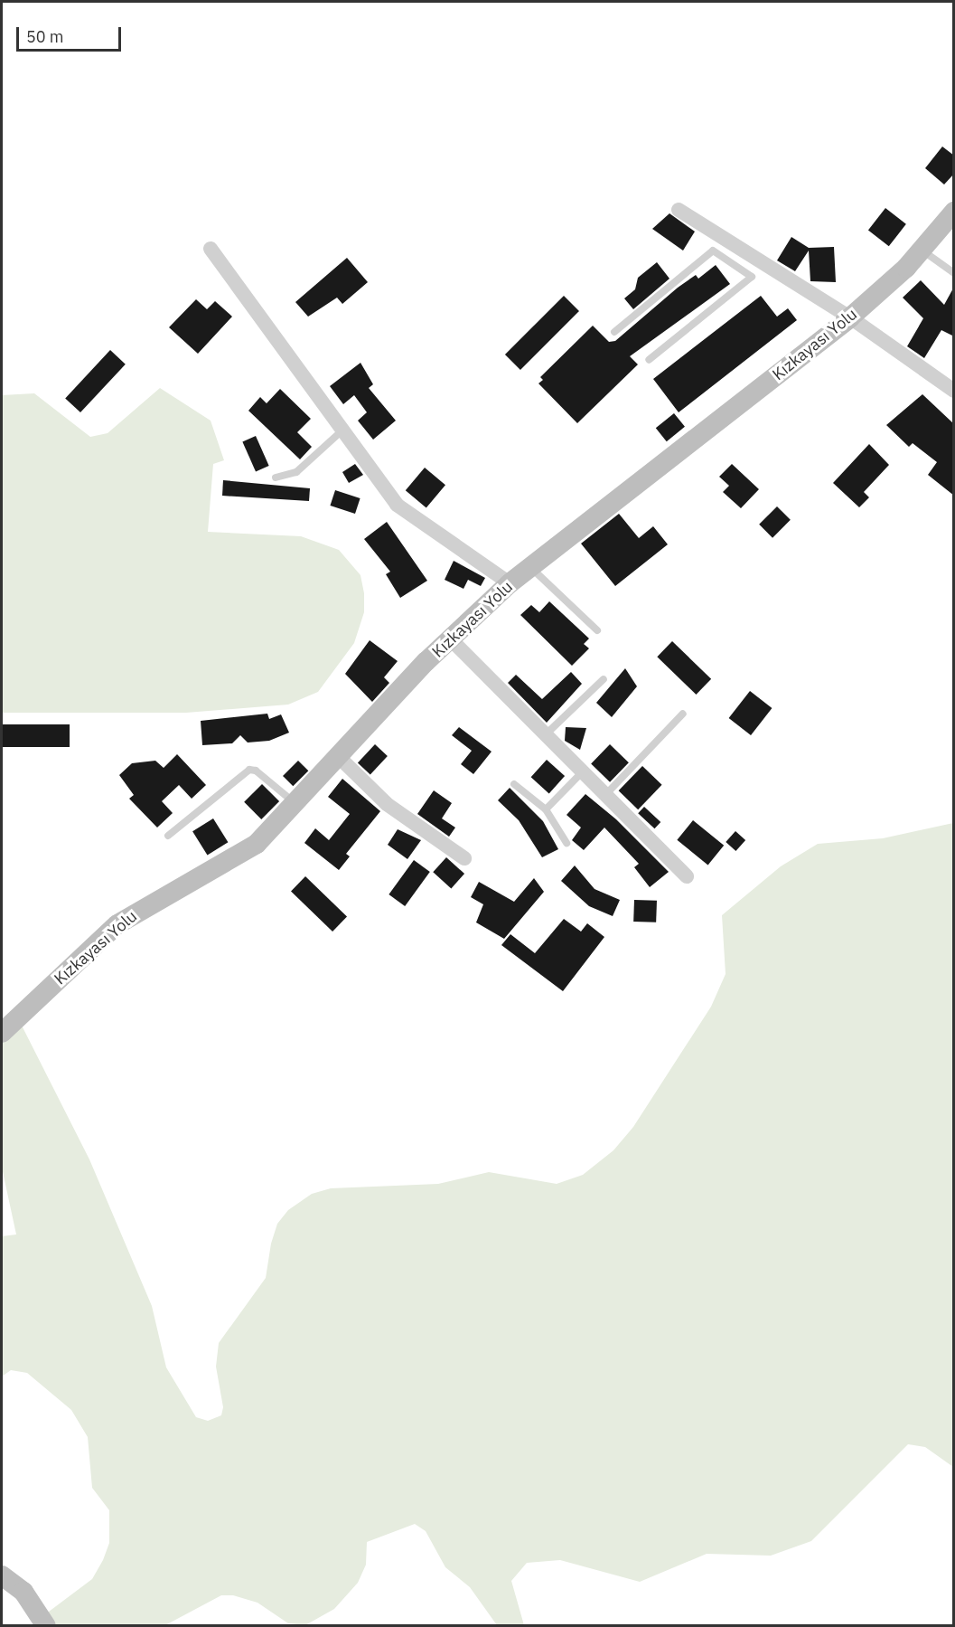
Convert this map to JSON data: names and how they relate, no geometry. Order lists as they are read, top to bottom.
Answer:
{
  "streets": {
    "street": ["Kızkayası Yolu"]
  },
  "scale_bar": "50 m"
}
